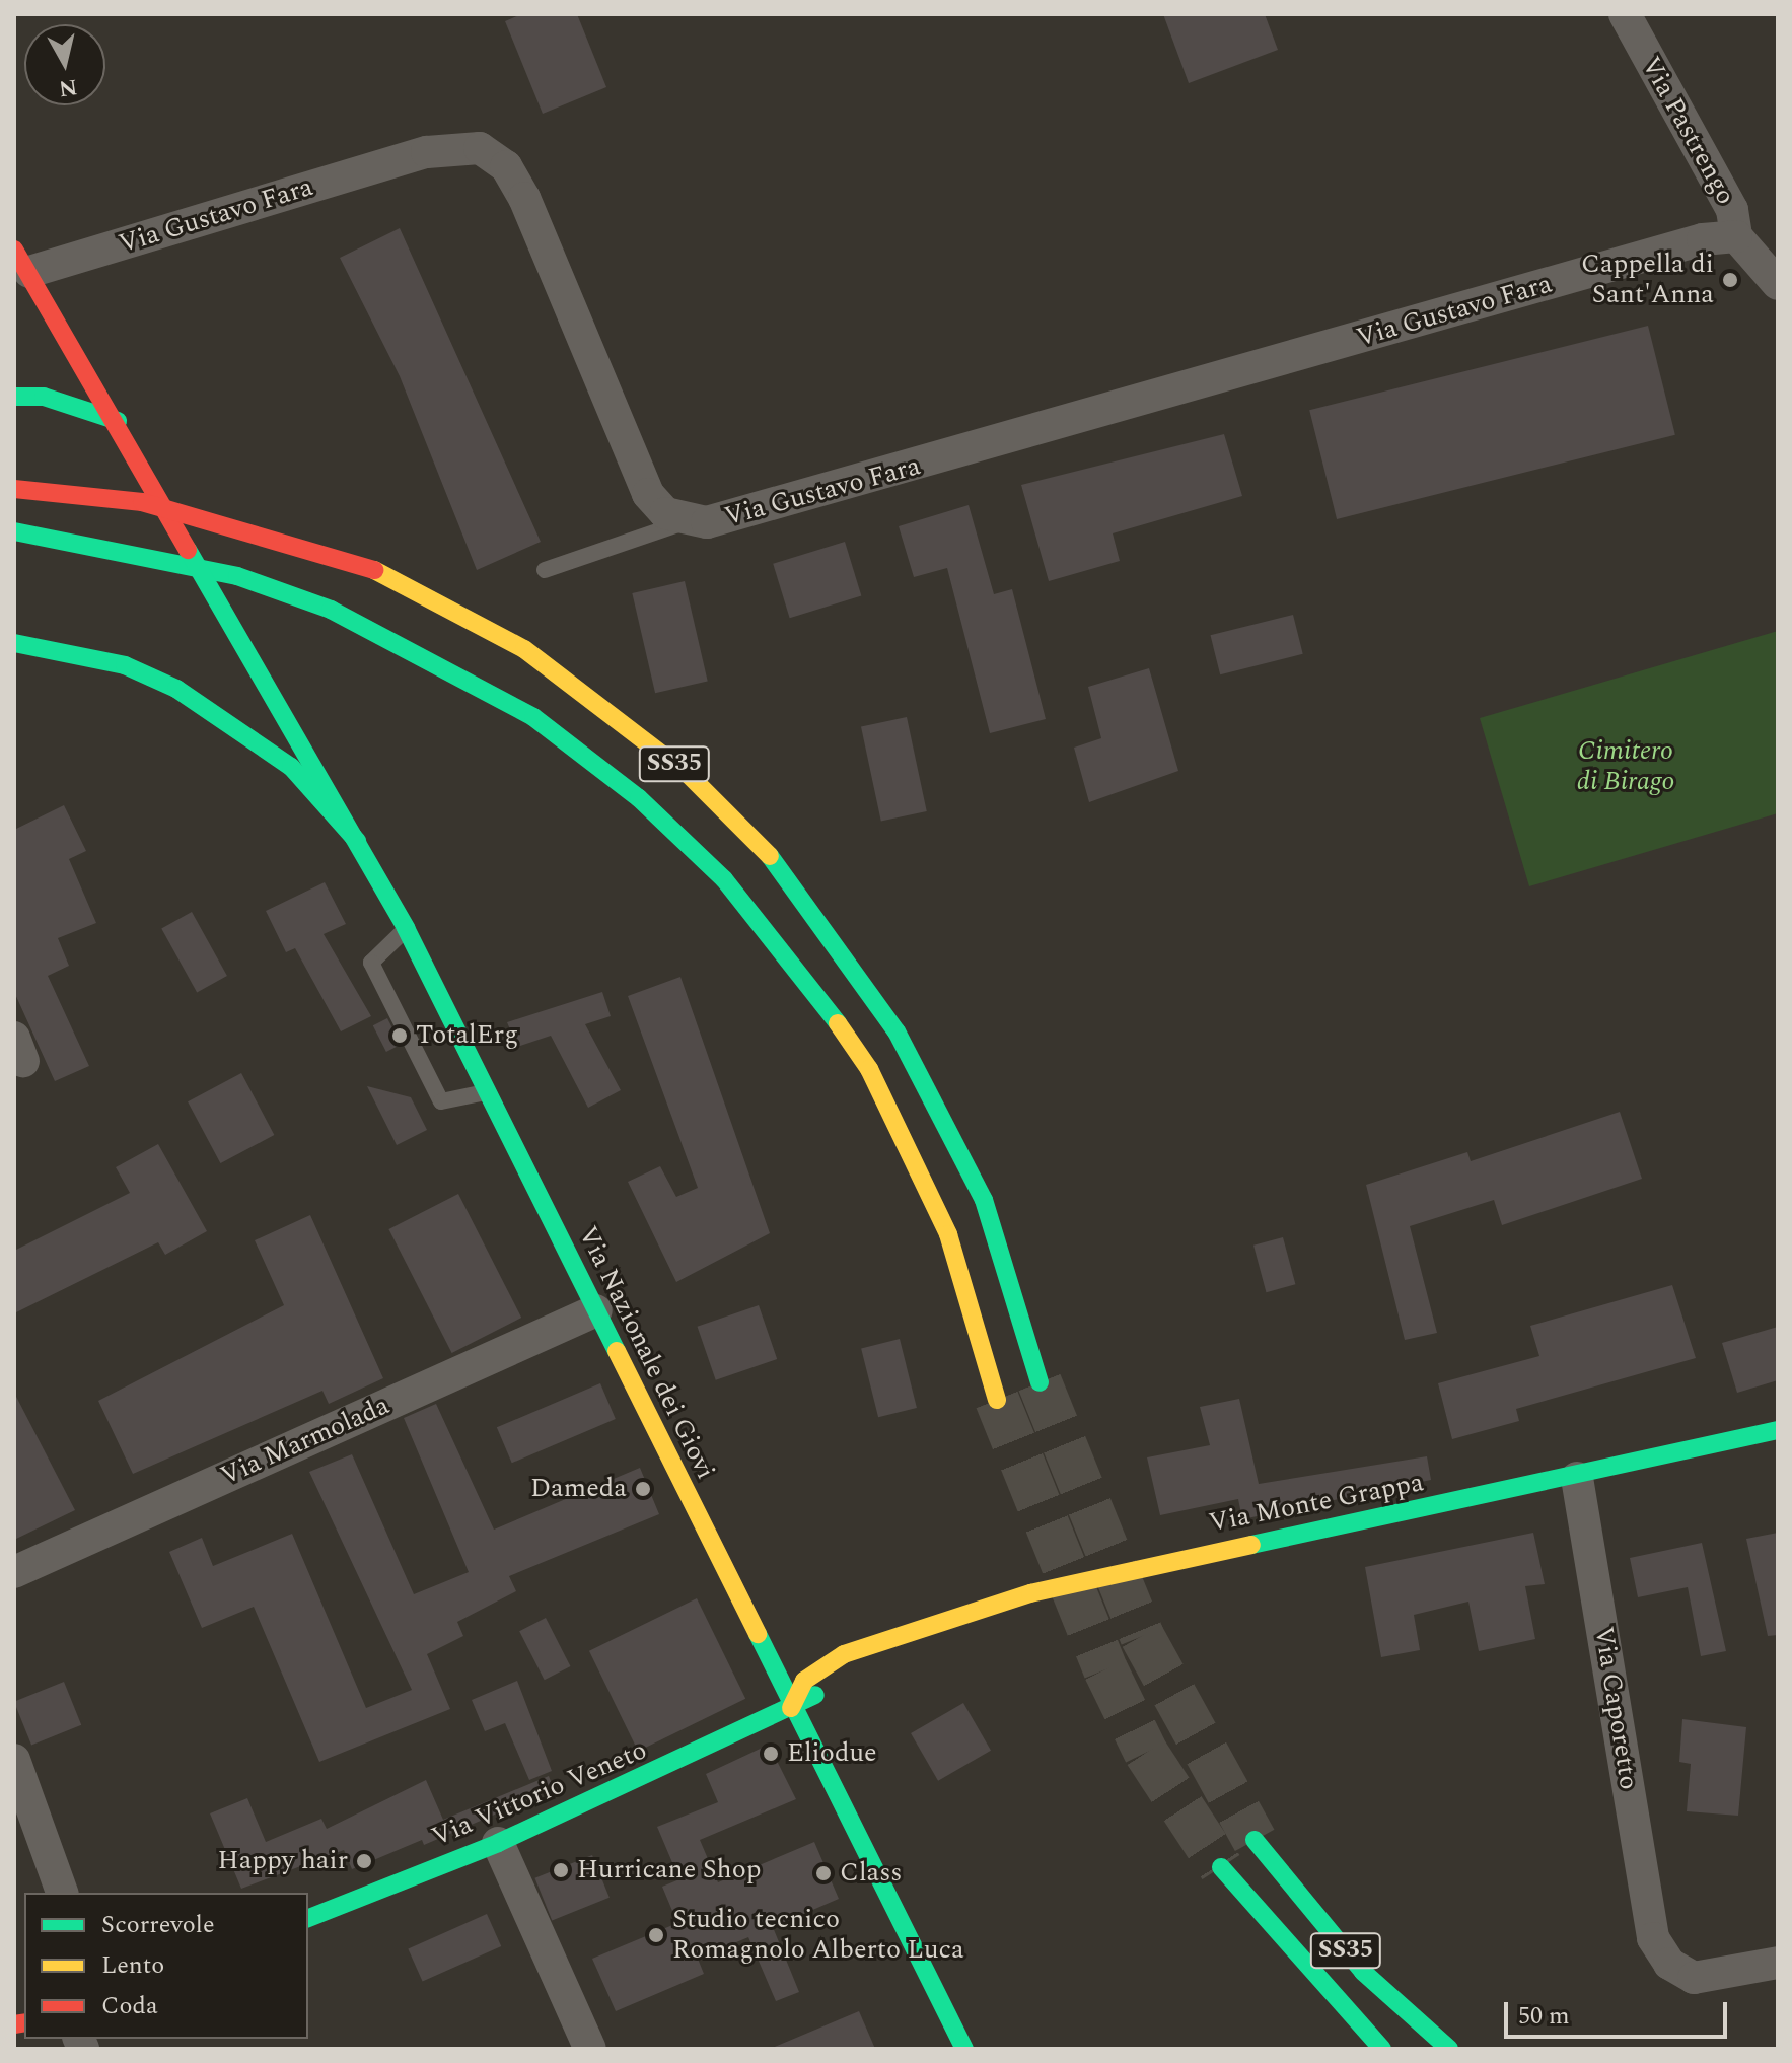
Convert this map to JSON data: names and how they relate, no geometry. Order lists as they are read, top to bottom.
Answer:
{
  "streets": {
    "main road": [
      "SS35",
      "Via Nazionale dei Giovi",
      "Via Monte Grappa",
      "Via Vittorio Veneto"
    ],
    "street": [
      "Via Pastrengo",
      "Via Gustavo Fara",
      "Via Marmolada",
      "Via Caporetto"
    ]
  },
  "crossings": [
    ["Via Pastrengo", "Via Gustavo Fara"],
    ["Via Nazionale dei Giovi", "Via Marmolada"],
    ["Via Nazionale dei Giovi", "Via Monte Grappa"],
    ["Via Nazionale dei Giovi", "Via Vittorio Veneto"],
    ["Via Monte Grappa", "Via Caporetto"],
    ["Via Monte Grappa", "Via Vittorio Veneto"]
  ],
  "parks": ["Cimitero di Birago"],
  "places": [
    "Cappella di Sant'Anna",
    "TotalErg",
    "Dameda",
    "Eliodue",
    "Happy hair",
    "Hurricane Shop",
    "Class",
    "Studio tecnico Romagnolo Alberto Luca"
  ],
  "legend": ["Scorrevole", "Lento", "Coda"],
  "scale_bar": "50 m",
  "north": "bottom"
}
